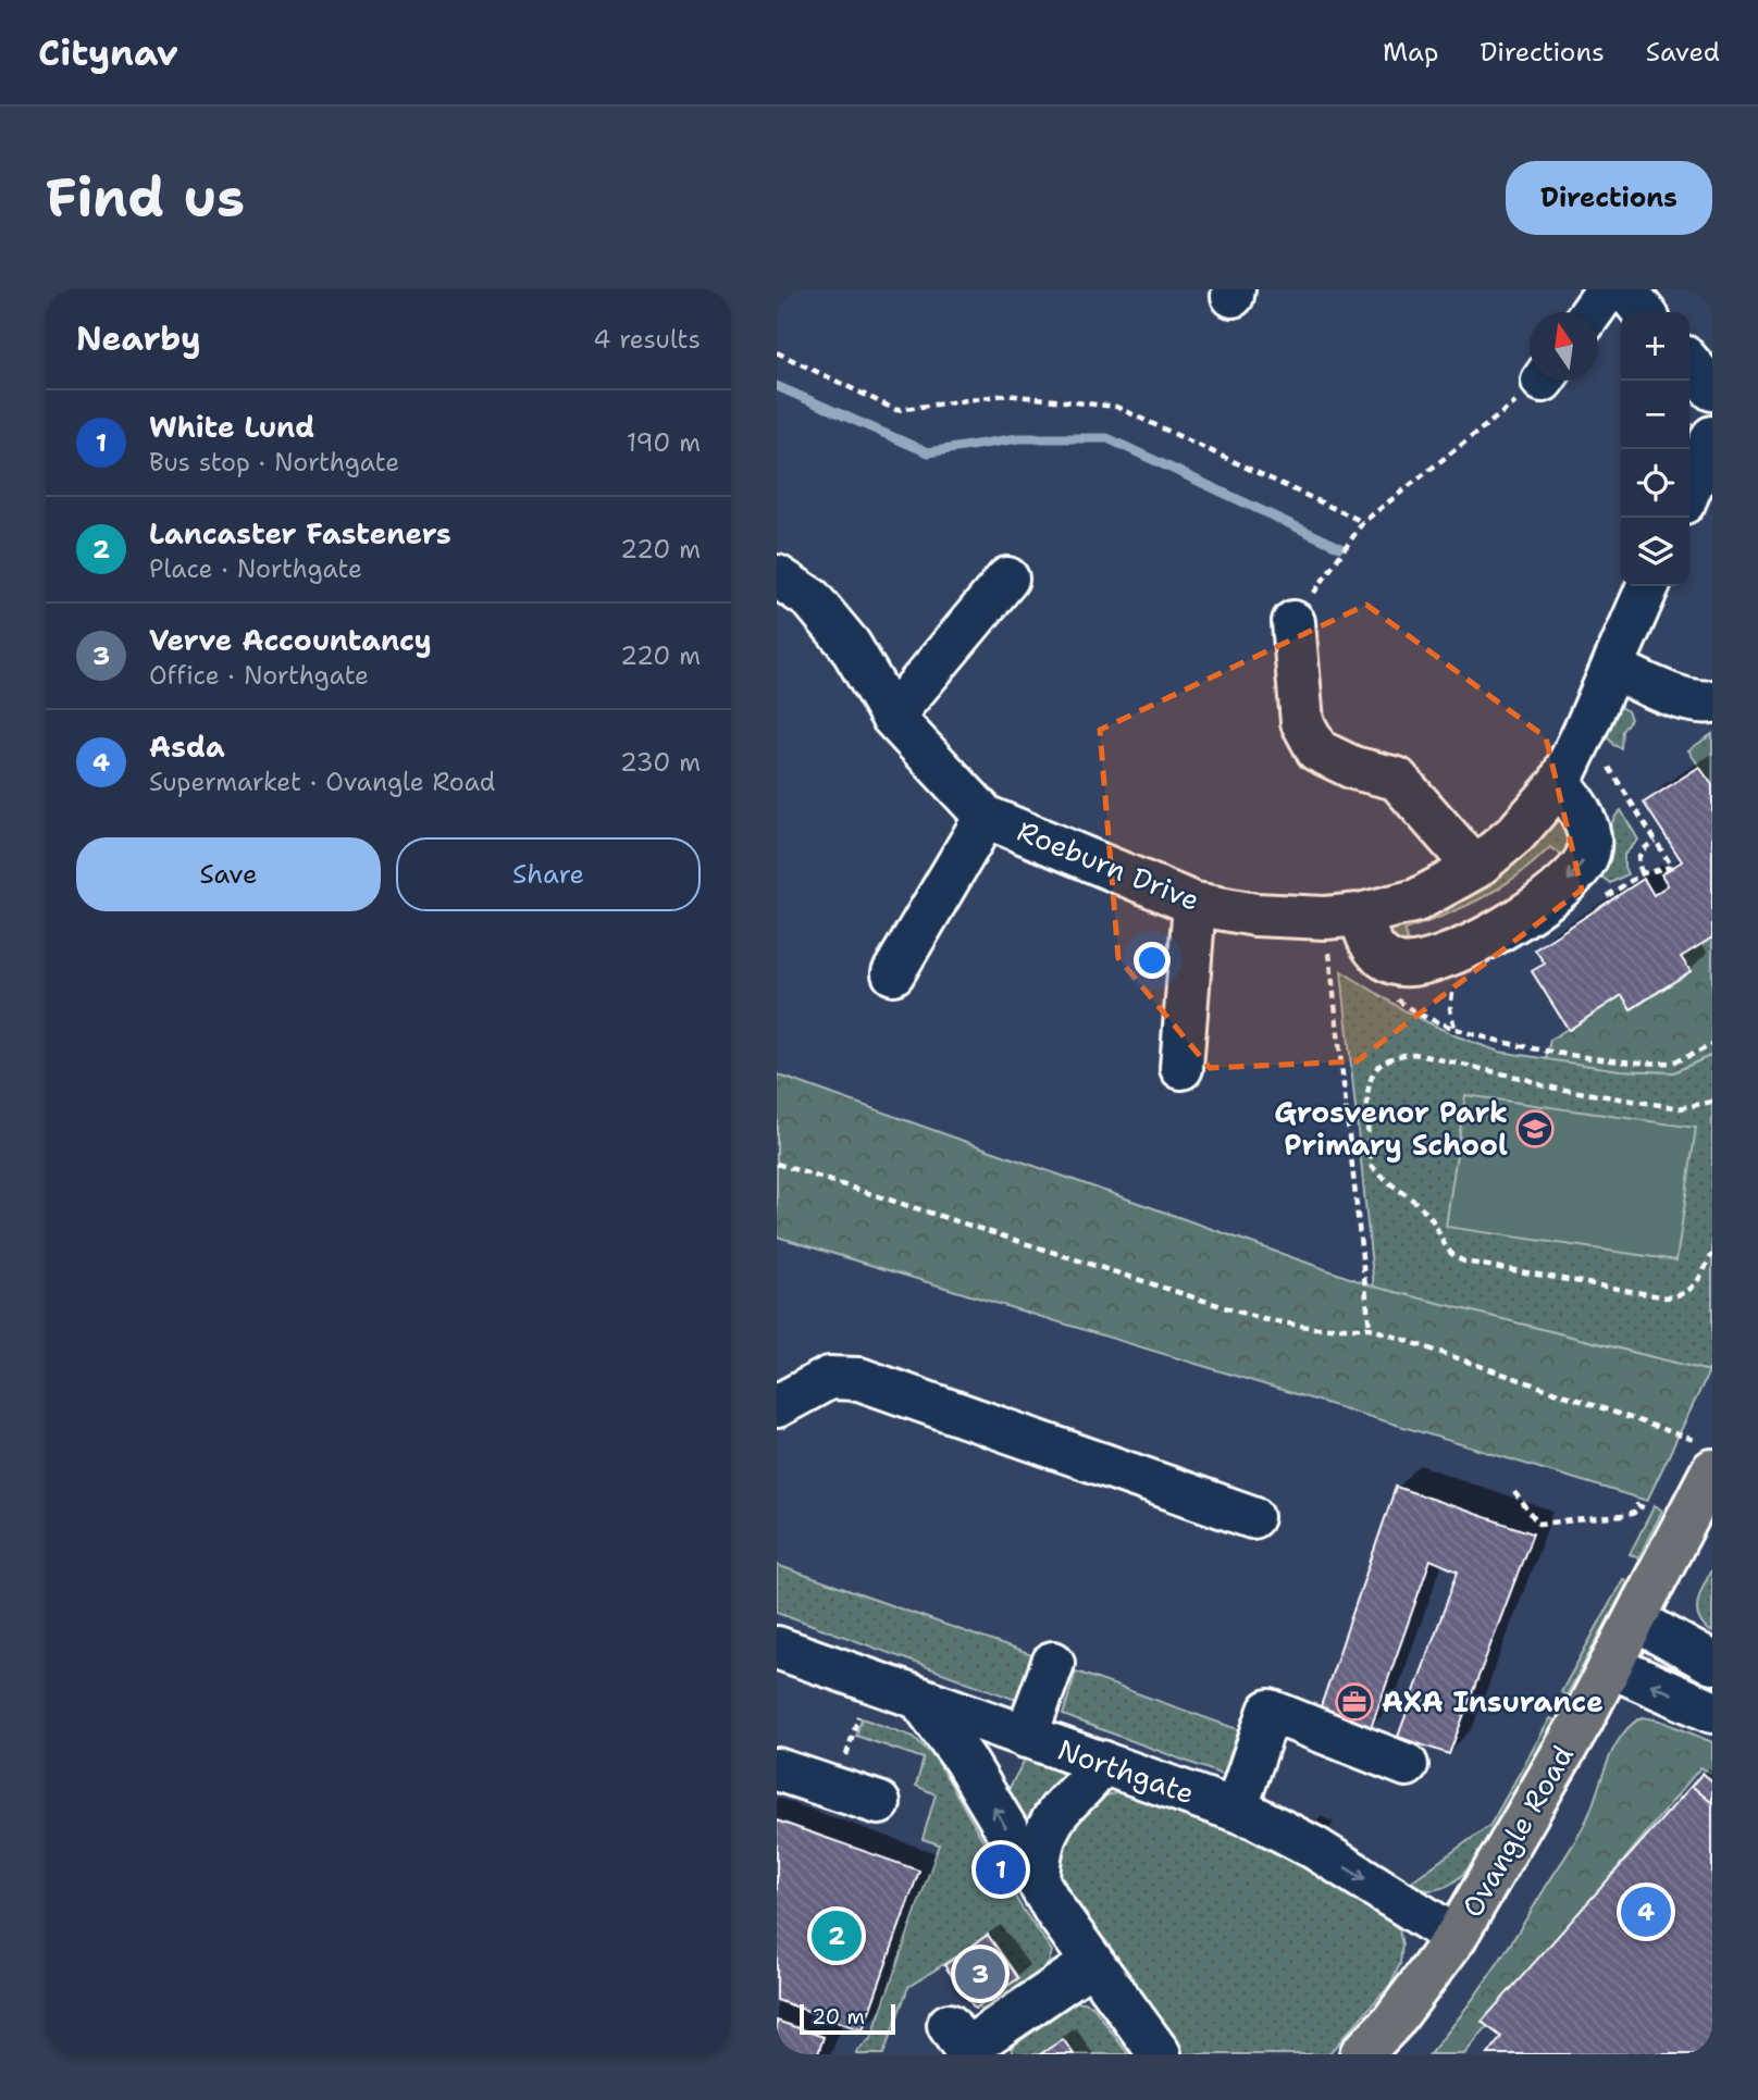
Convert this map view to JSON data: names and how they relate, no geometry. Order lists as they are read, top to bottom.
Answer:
{
  "streets": {
    "main road": ["Ovangle Road"],
    "street": ["Roeburn Drive", "Northgate"]
  },
  "crossings": [
    ["Northgate", "Ovangle Road"]
  ],
  "places": {
    "school or university": ["Grosvenor Park Primary School"],
    "office": ["AXA Insurance"]
  },
  "scale_bar": "20 m",
  "north": "top",
  "page": {
    "header": "Citynav",
    "nav": ["Map", "Directions", "Saved"],
    "buttons": [
      "Directions",
      ["Save", "Share"]
    ],
    "title": "Find us",
    "heading": ["Nearby", "4 results"],
    "map_buttons": ["+", "−"],
    "list": [
      {
        "mark": "1",
        "name": "White Lund",
        "note": "Bus stop · Northgate",
        "value": "190 m"
      },
      {
        "mark": "2",
        "name": "Lancaster Fasteners",
        "note": "Place · Northgate",
        "value": "220 m"
      },
      {
        "mark": "3",
        "name": "Verve Accountancy",
        "note": "Office · Northgate",
        "value": "220 m"
      },
      {
        "mark": "4",
        "name": "Asda",
        "note": "Supermarket · Ovangle Road",
        "value": "230 m"
      }
    ],
    "pins": [
      "1",
      "4",
      "2",
      "3"
    ],
    "scale": "20 m"
  }
}
